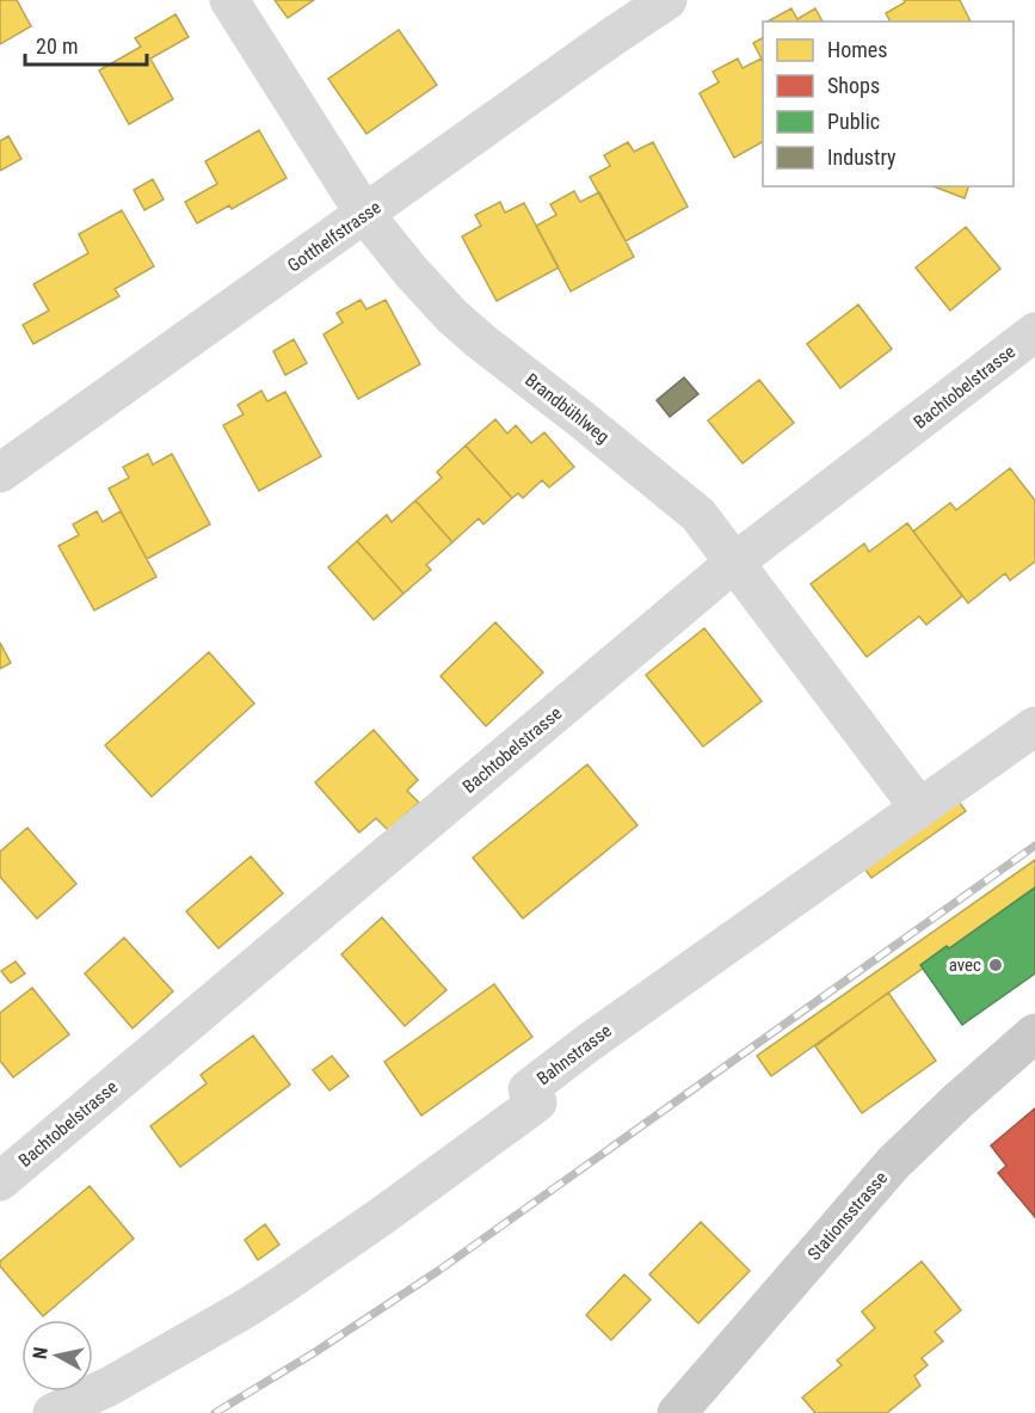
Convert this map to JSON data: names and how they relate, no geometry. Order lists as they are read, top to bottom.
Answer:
{
  "streets": {
    "main road": ["Stationsstrasse"],
    "street": [
      "Gotthelfstrasse",
      "Bachtobelstrasse",
      "Brandbühlweg",
      "Bahnstrasse"
    ]
  },
  "crossings": [
    ["Gotthelfstrasse", "Brandbühlweg"],
    ["Bachtobelstrasse", "Brandbühlweg"],
    ["Brandbühlweg", "Bahnstrasse"]
  ],
  "places": ["avec"],
  "legend": [
    "Homes",
    "Shops",
    "Public",
    "Industry"
  ],
  "scale_bar": "20 m",
  "north": "left"
}
